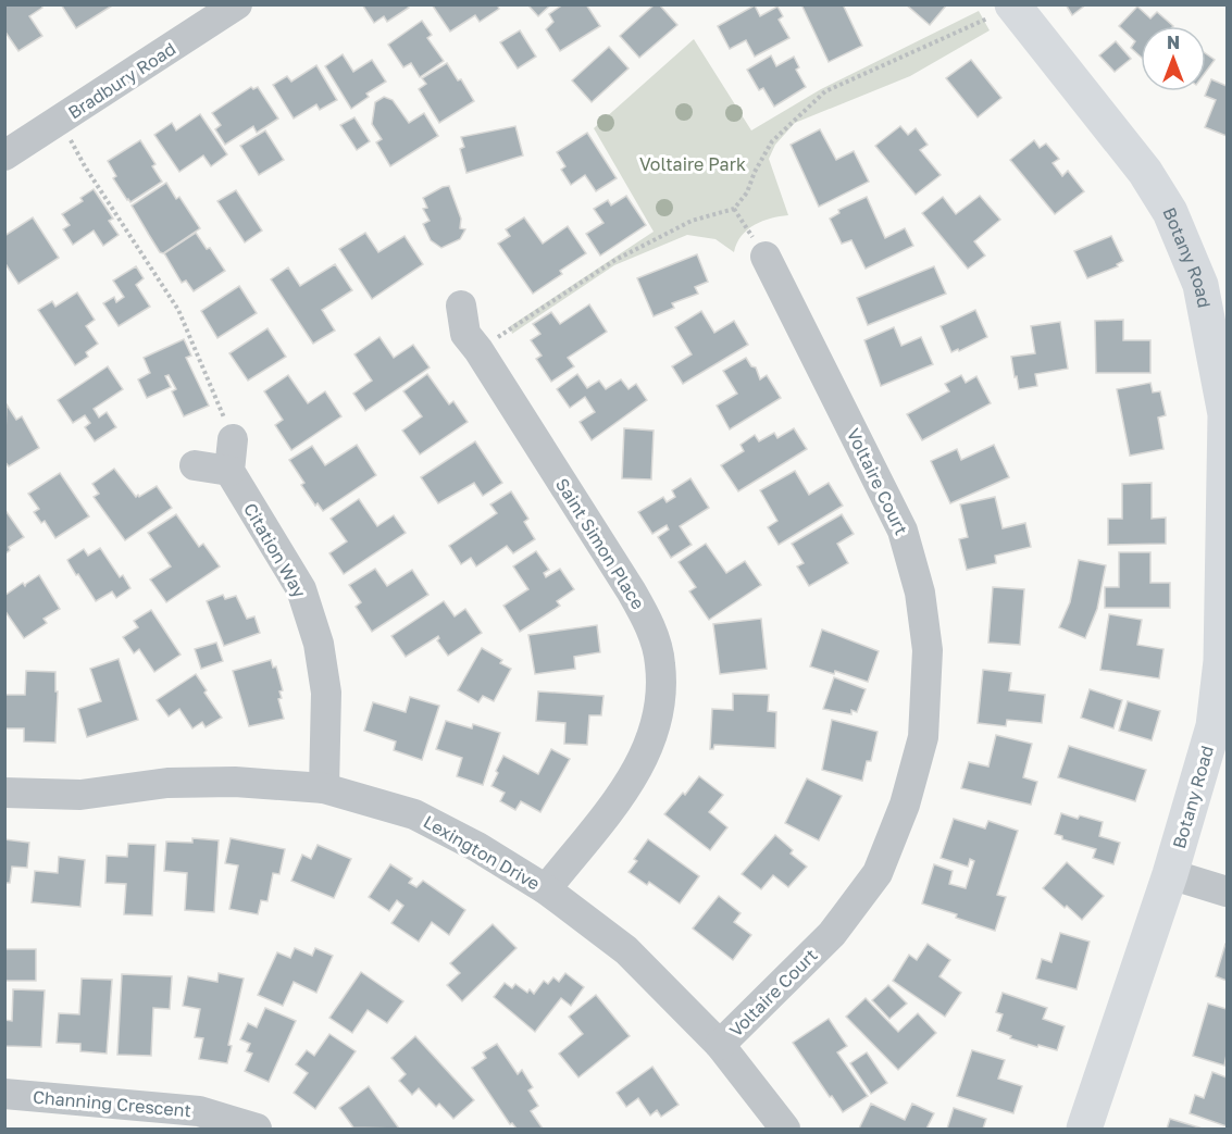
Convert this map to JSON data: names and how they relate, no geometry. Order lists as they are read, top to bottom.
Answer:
{
  "streets": {
    "main road": ["Botany Road"],
    "street": [
      "Bradbury Road",
      "Voltaire Court",
      "Saint Simon Place",
      "Citation Way",
      "Lexington Drive",
      "Channing Crescent"
    ]
  },
  "crossings": [
    ["Voltaire Court", "Lexington Drive"],
    ["Saint Simon Place", "Lexington Drive"],
    ["Citation Way", "Lexington Drive"]
  ],
  "parks": ["Voltaire Park"],
  "north": "top"
}
